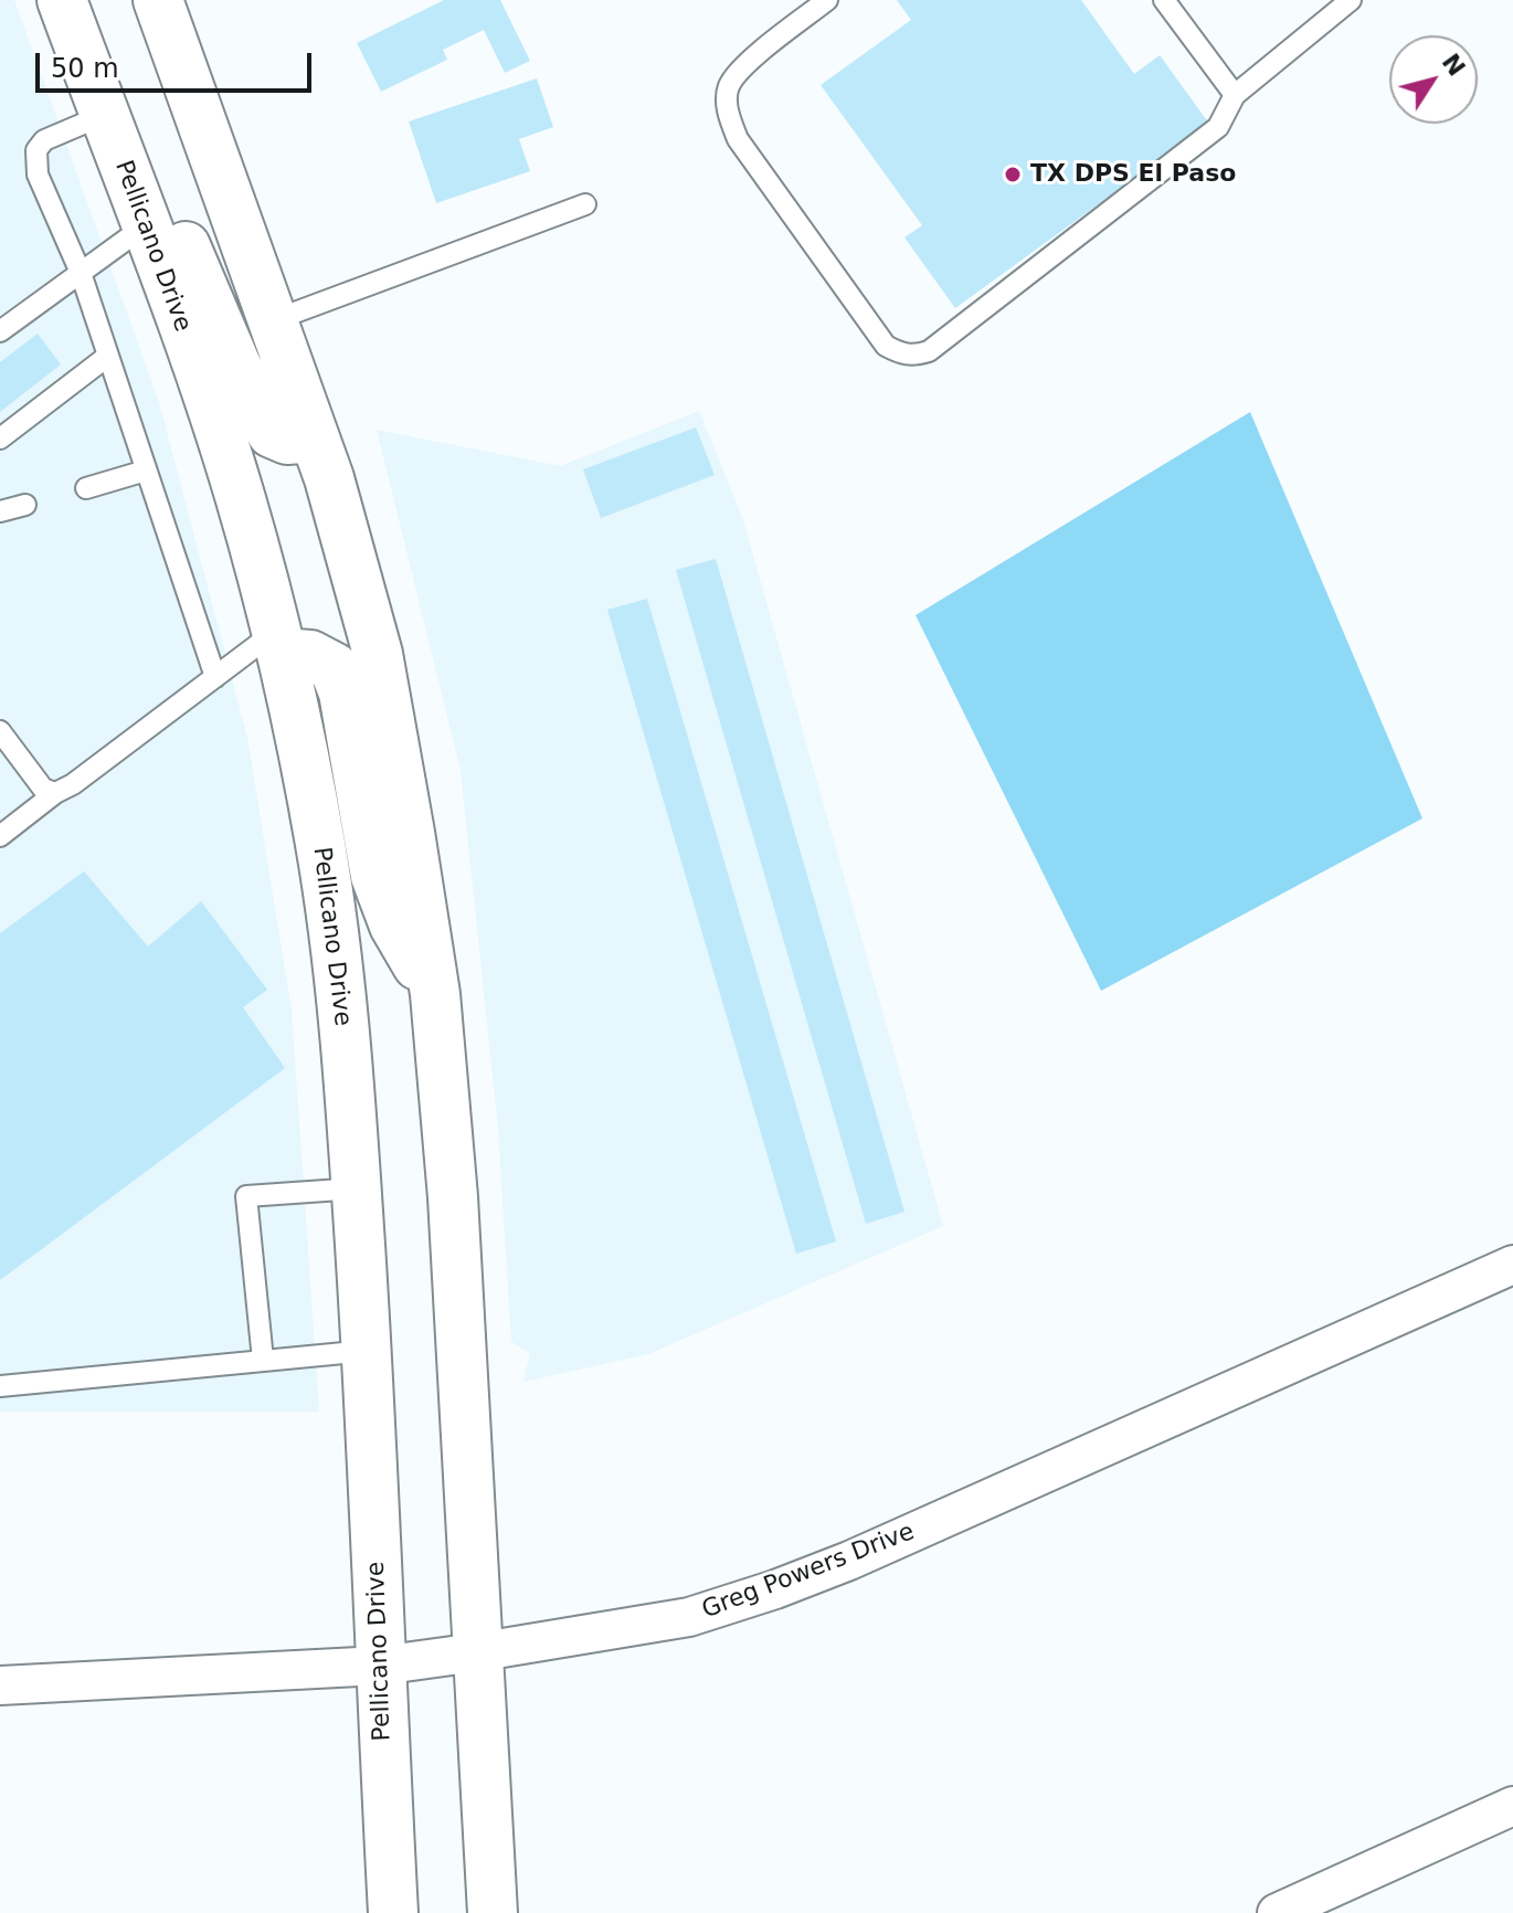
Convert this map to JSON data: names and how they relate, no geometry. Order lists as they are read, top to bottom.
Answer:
{
  "streets": {
    "main road": ["Pellicano Drive"],
    "street": ["Greg Powers Drive"]
  },
  "crossings": [
    ["Pellicano Drive", "Greg Powers Drive"]
  ],
  "places": ["TX DPS El Paso"],
  "scale_bar": "50 m",
  "north": "top right"
}
